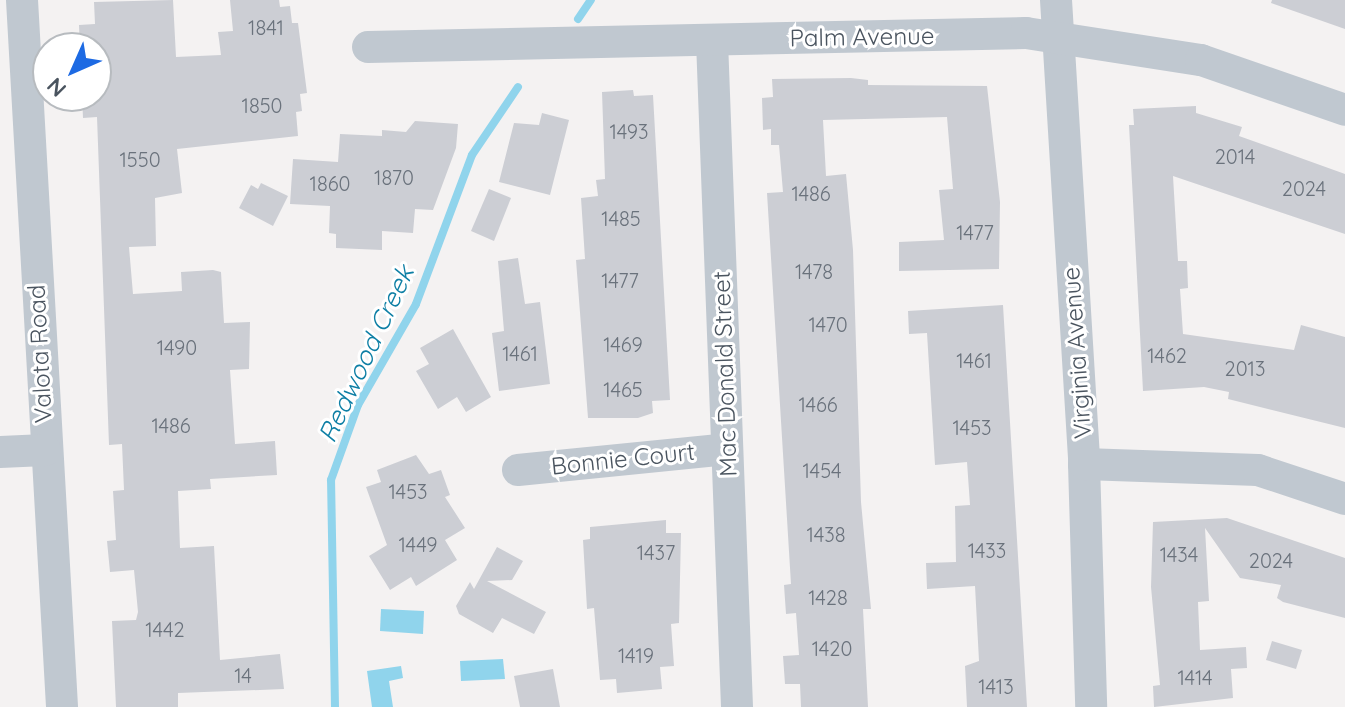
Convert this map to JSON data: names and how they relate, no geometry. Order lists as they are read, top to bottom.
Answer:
{
  "streets": {
    "street": [
      "Palm Avenue",
      "Virginia Avenue",
      "Valota Road",
      "Mac Donald Street",
      "Bonnie Court"
    ]
  },
  "crossings": [
    ["Palm Avenue", "Virginia Avenue"],
    ["Palm Avenue", "Mac Donald Street"],
    ["Mac Donald Street", "Bonnie Court"]
  ],
  "water": ["Redwood Creek"],
  "house_numbers": [
    "1841",
    "1850",
    "1493",
    "2014",
    "1550",
    "1870",
    "1860",
    "2024",
    "1486",
    "1485",
    "1477",
    "1478",
    "1477",
    "1470",
    "1469",
    "1490",
    "1461",
    "1462",
    "1461",
    "2013",
    "1465",
    "1466",
    "1486",
    "1453",
    "1454",
    "1453",
    "1438",
    "1449",
    "1433",
    "1437",
    "1434",
    "2024",
    "1428",
    "1442",
    "1420",
    "1419",
    "14",
    "1414",
    "1413"
  ],
  "north": "bottom left"
}
